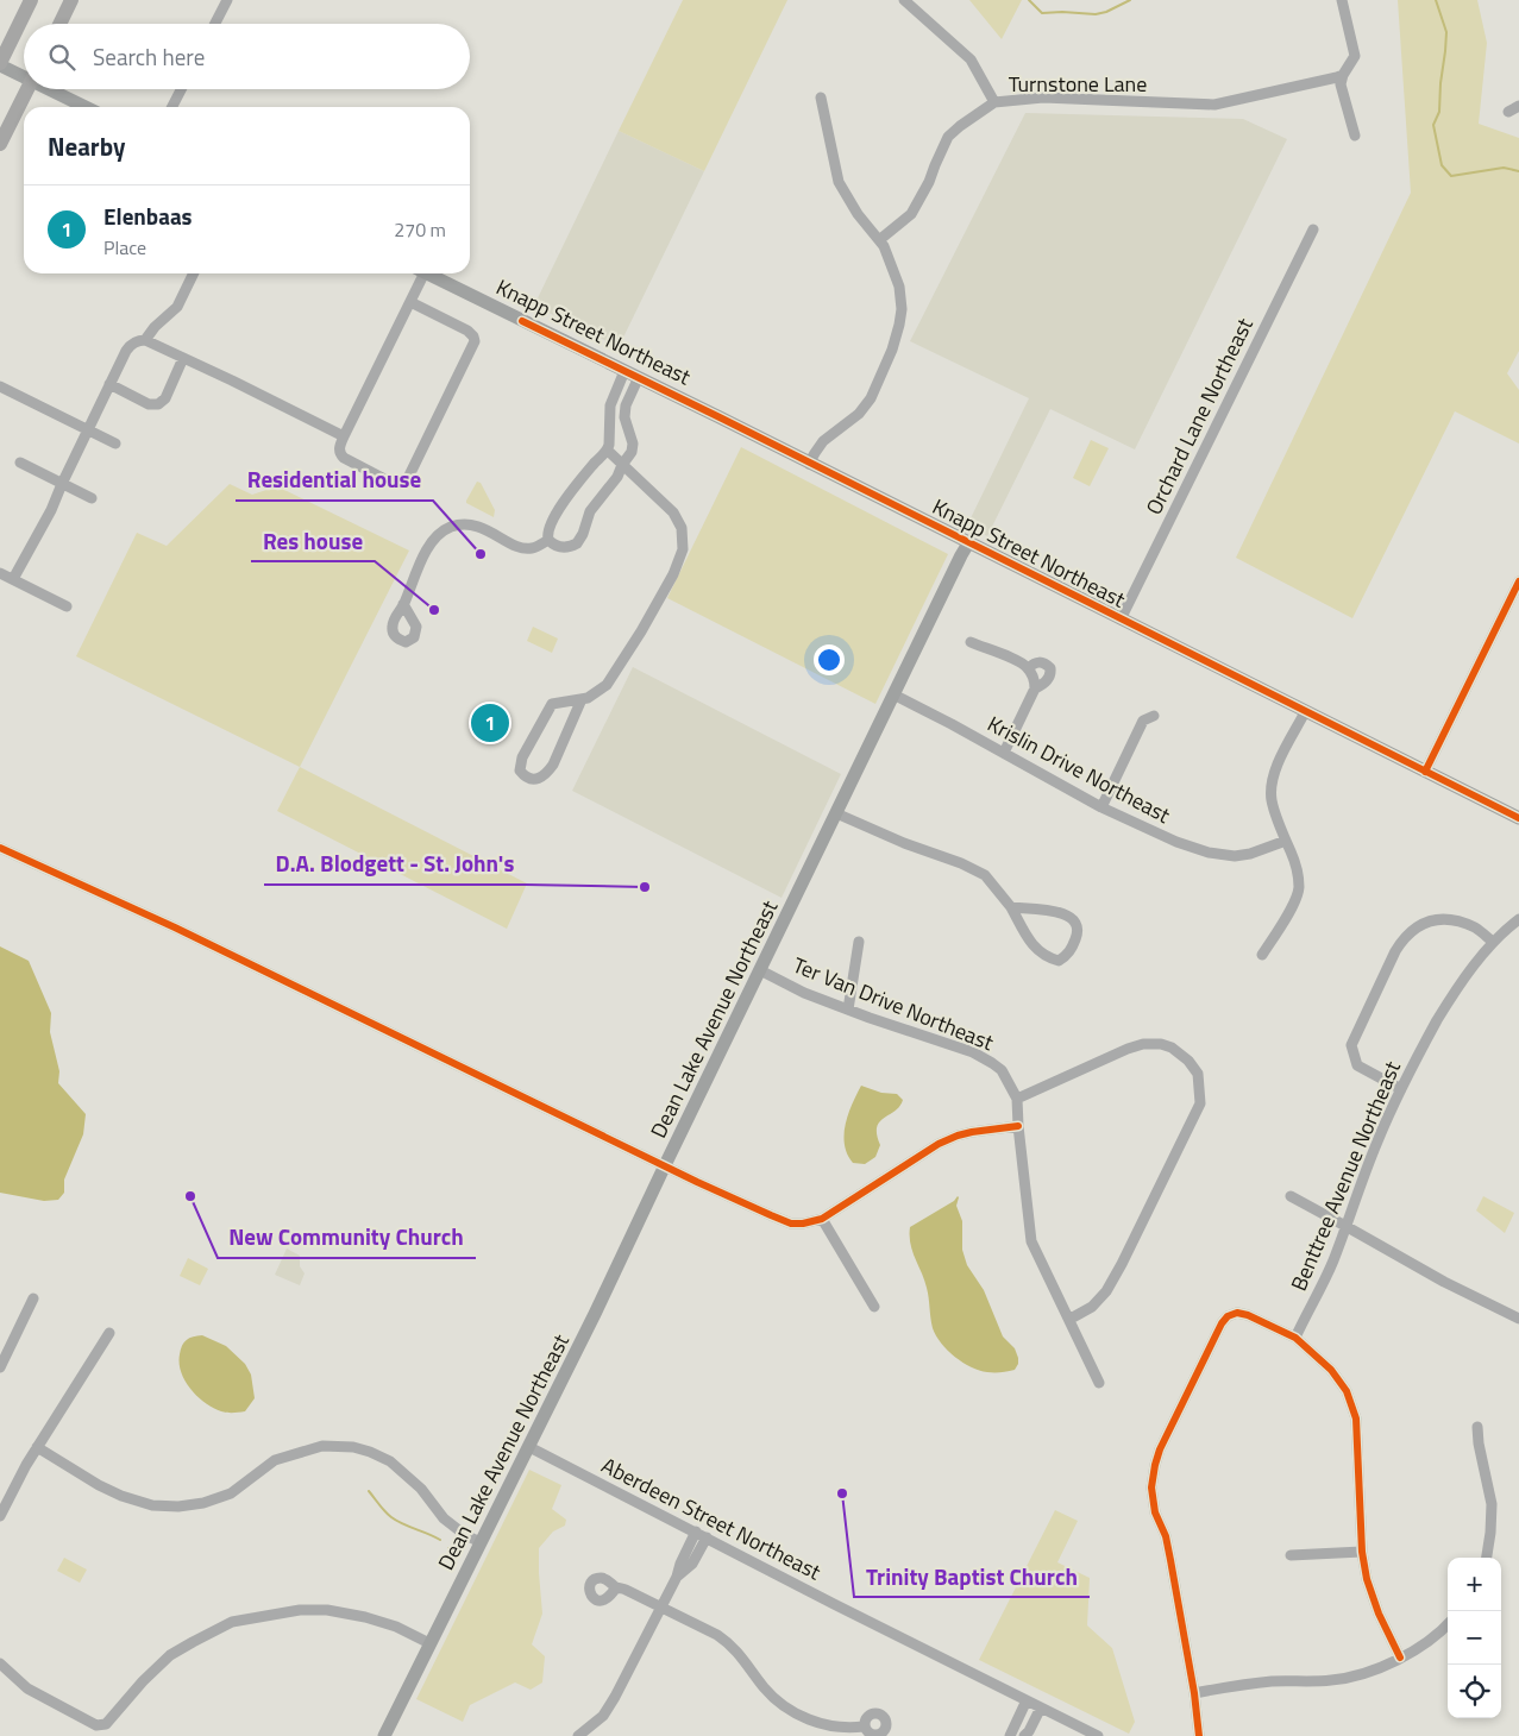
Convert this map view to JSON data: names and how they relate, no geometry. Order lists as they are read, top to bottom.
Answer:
{
  "streets": {
    "main road": ["Knapp Street Northeast", "Dean Lake Avenue Northeast"],
    "street": [
      "Turnstone Lane",
      "Orchard Lane Northeast",
      "Krislin Drive Northeast",
      "Ter Van Drive Northeast",
      "Benttree Avenue Northeast",
      "Aberdeen Street Northeast"
    ]
  },
  "crossings": [
    ["Knapp Street Northeast", "Orchard Lane Northeast"],
    ["Knapp Street Northeast", "Dean Lake Avenue Northeast"],
    ["Krislin Drive Northeast", "Dean Lake Avenue Northeast"],
    ["Ter Van Drive Northeast", "Dean Lake Avenue Northeast"],
    ["Dean Lake Avenue Northeast", "Aberdeen Street Northeast"]
  ],
  "places": [
    "Residential house",
    "Res house",
    "D.A. Blodgett - St. John's",
    "New Community Church",
    "Trinity Baptist Church"
  ],
  "page": {
    "search": "Search here",
    "heading": "Nearby",
    "list": [
      {
        "mark": "1",
        "name": "Elenbaas",
        "note": "Place",
        "value": "270 m"
      }
    ],
    "pins": "1",
    "map_buttons": ["+", "−"]
  }
}
